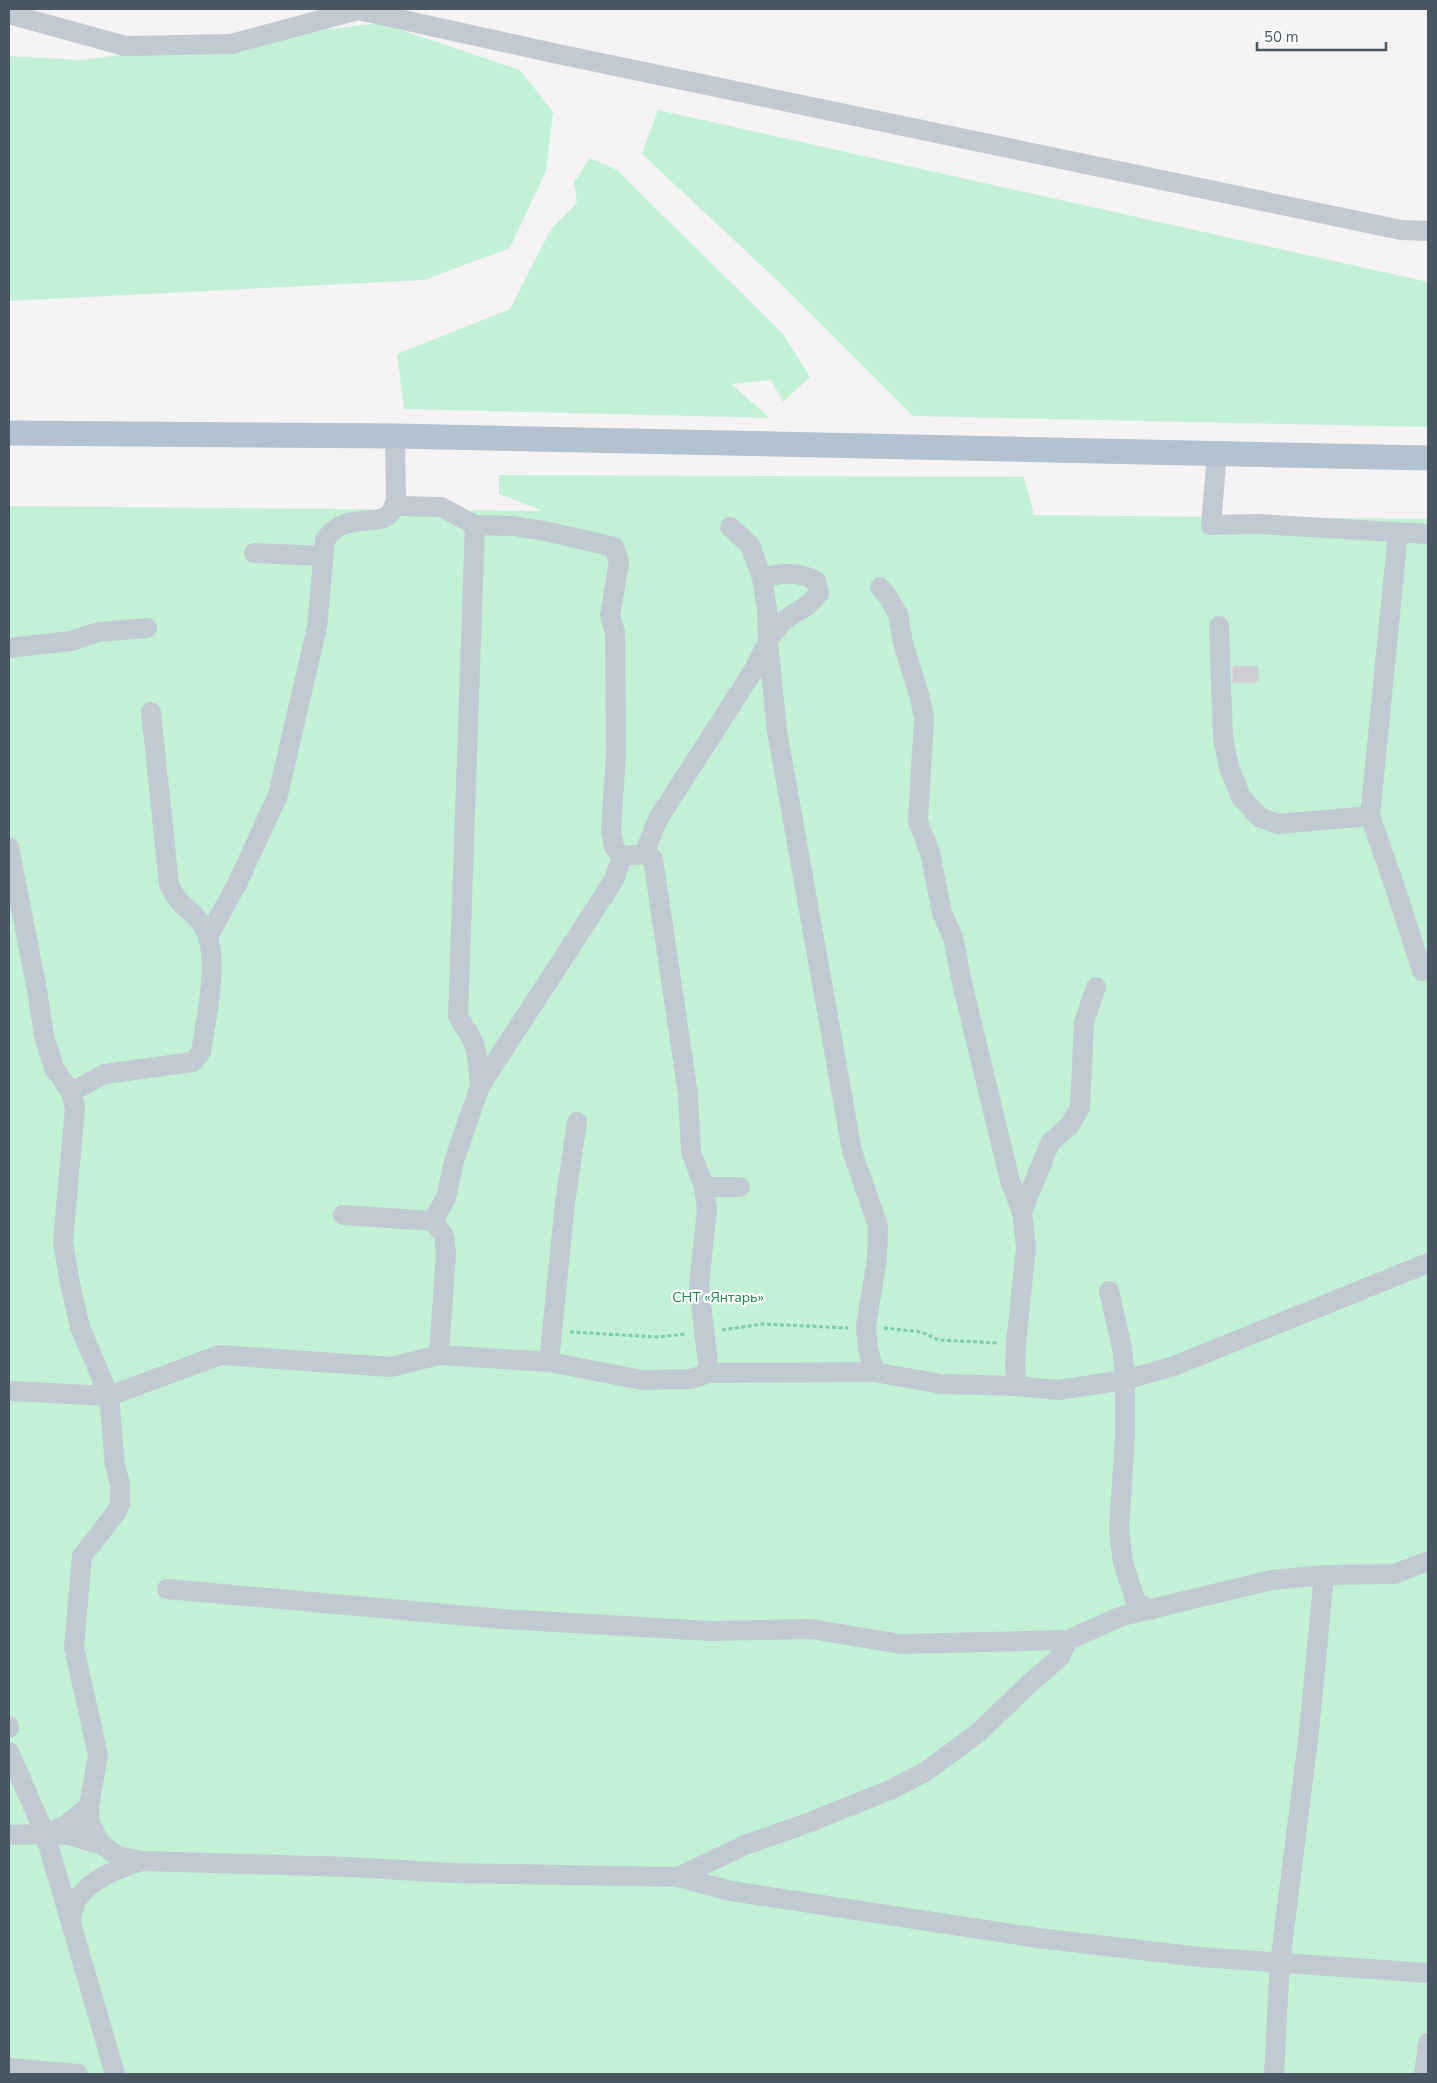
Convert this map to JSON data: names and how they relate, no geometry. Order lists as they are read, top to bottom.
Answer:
{
  "parks": ["СНТ «Янтарь»"],
  "scale_bar": "50 m"
}
